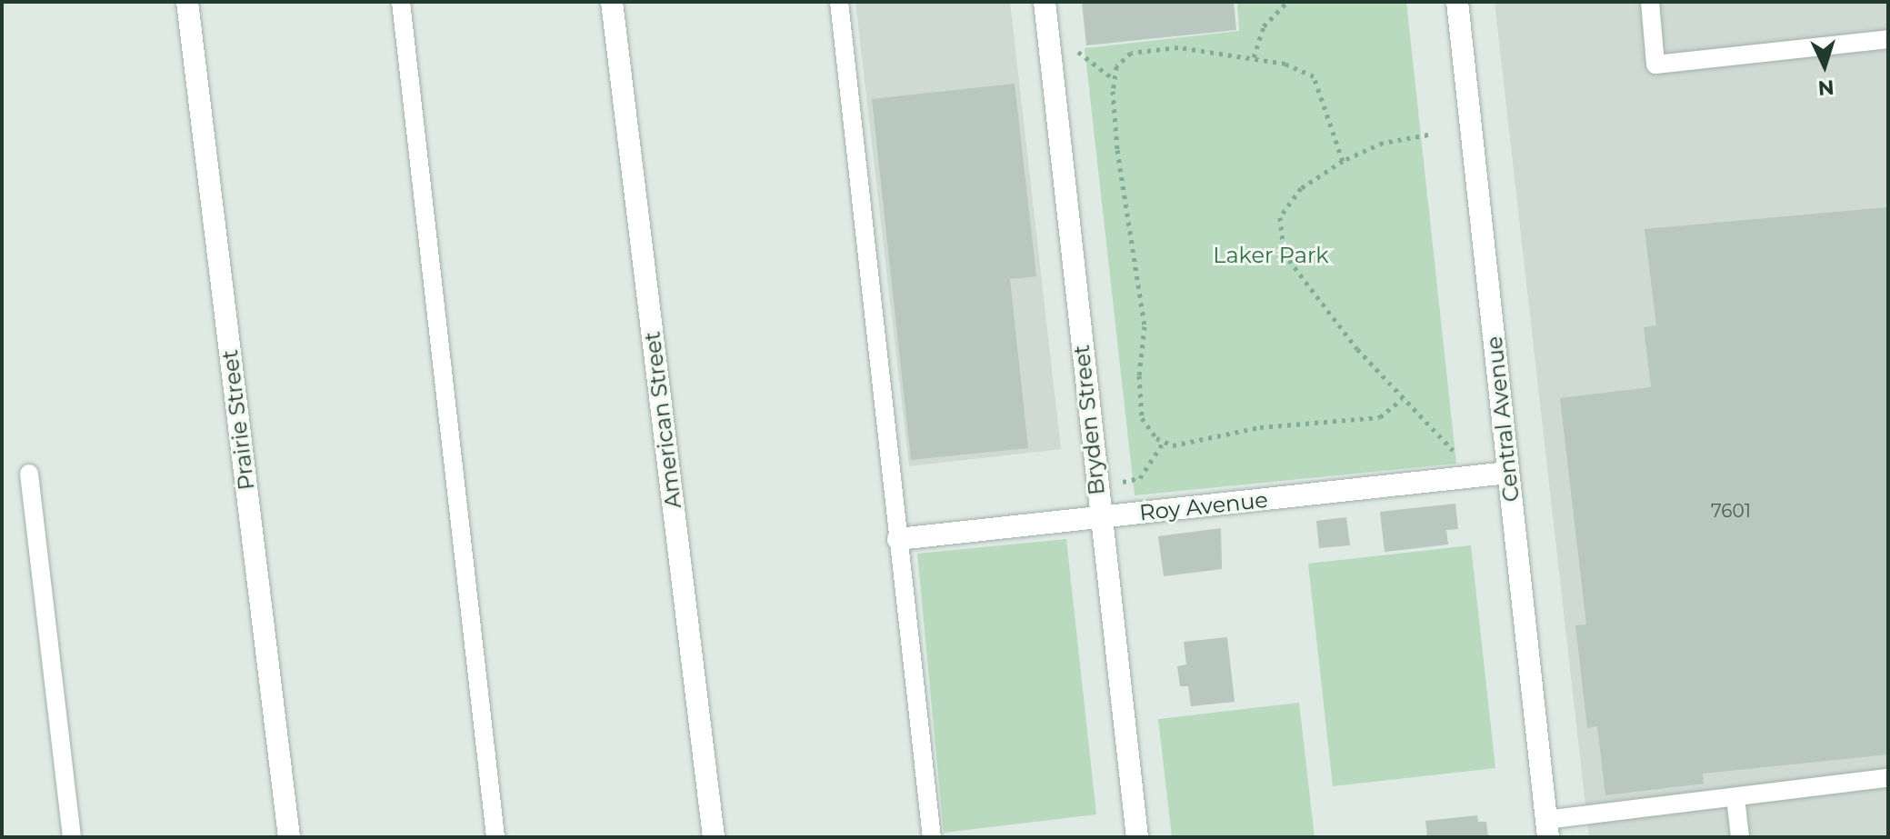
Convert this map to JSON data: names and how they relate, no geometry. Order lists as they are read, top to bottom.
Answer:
{
  "streets": {
    "street": [
      "Central Avenue",
      "Prairie Street",
      "American Street",
      "Bryden Street",
      "Roy Avenue"
    ]
  },
  "crossings": [
    ["Central Avenue", "Roy Avenue"],
    ["Bryden Street", "Roy Avenue"]
  ],
  "parks": ["Laker Park"],
  "house_numbers": ["7601"],
  "north": "bottom"
}
